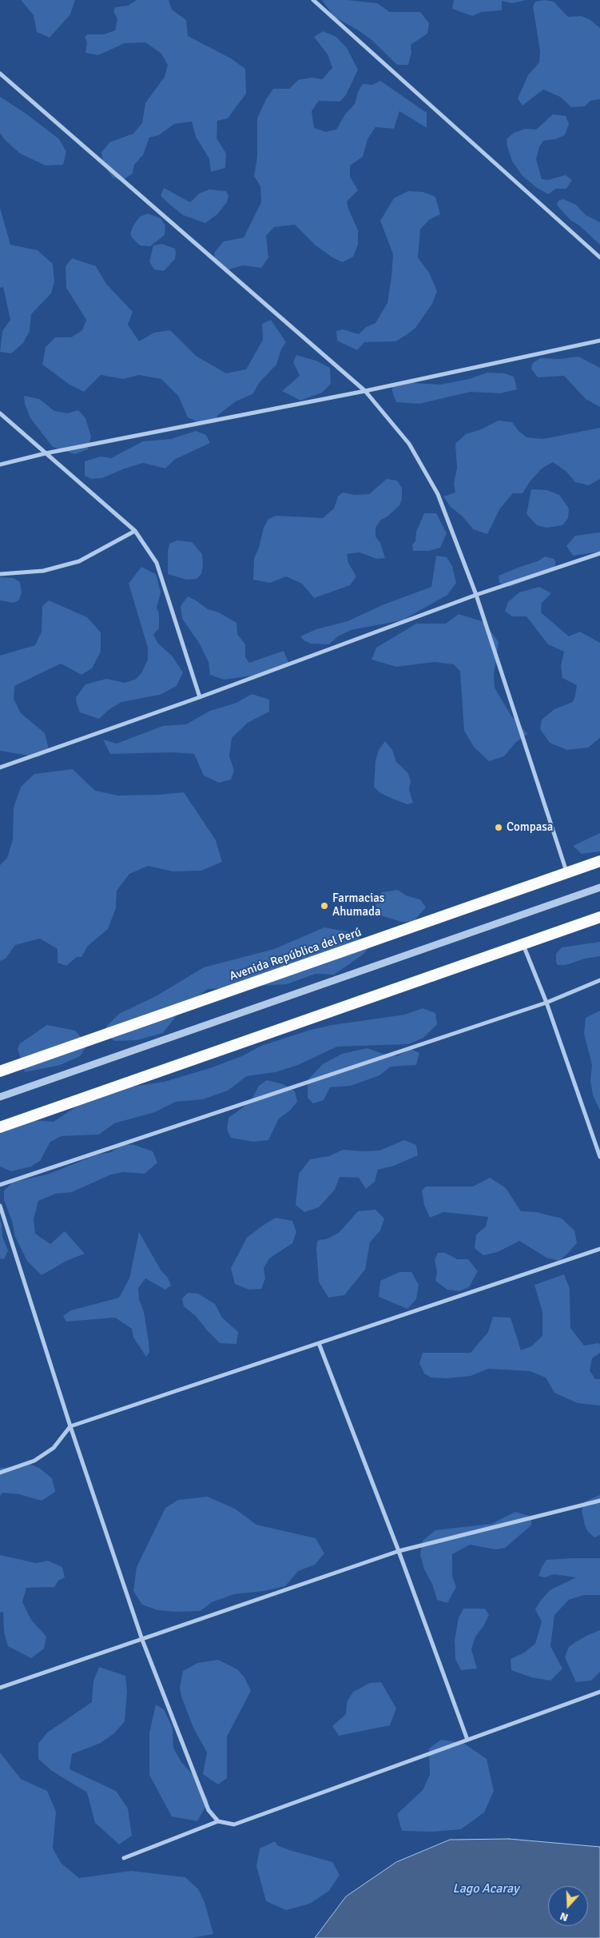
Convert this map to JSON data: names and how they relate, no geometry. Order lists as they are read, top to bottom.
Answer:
{
  "streets": {
    "highway": ["Avenida República del Perú"]
  },
  "water": ["Lago Acaray"],
  "places": ["Compasa", "Farmacias Ahumada"],
  "north": "bottom"
}
